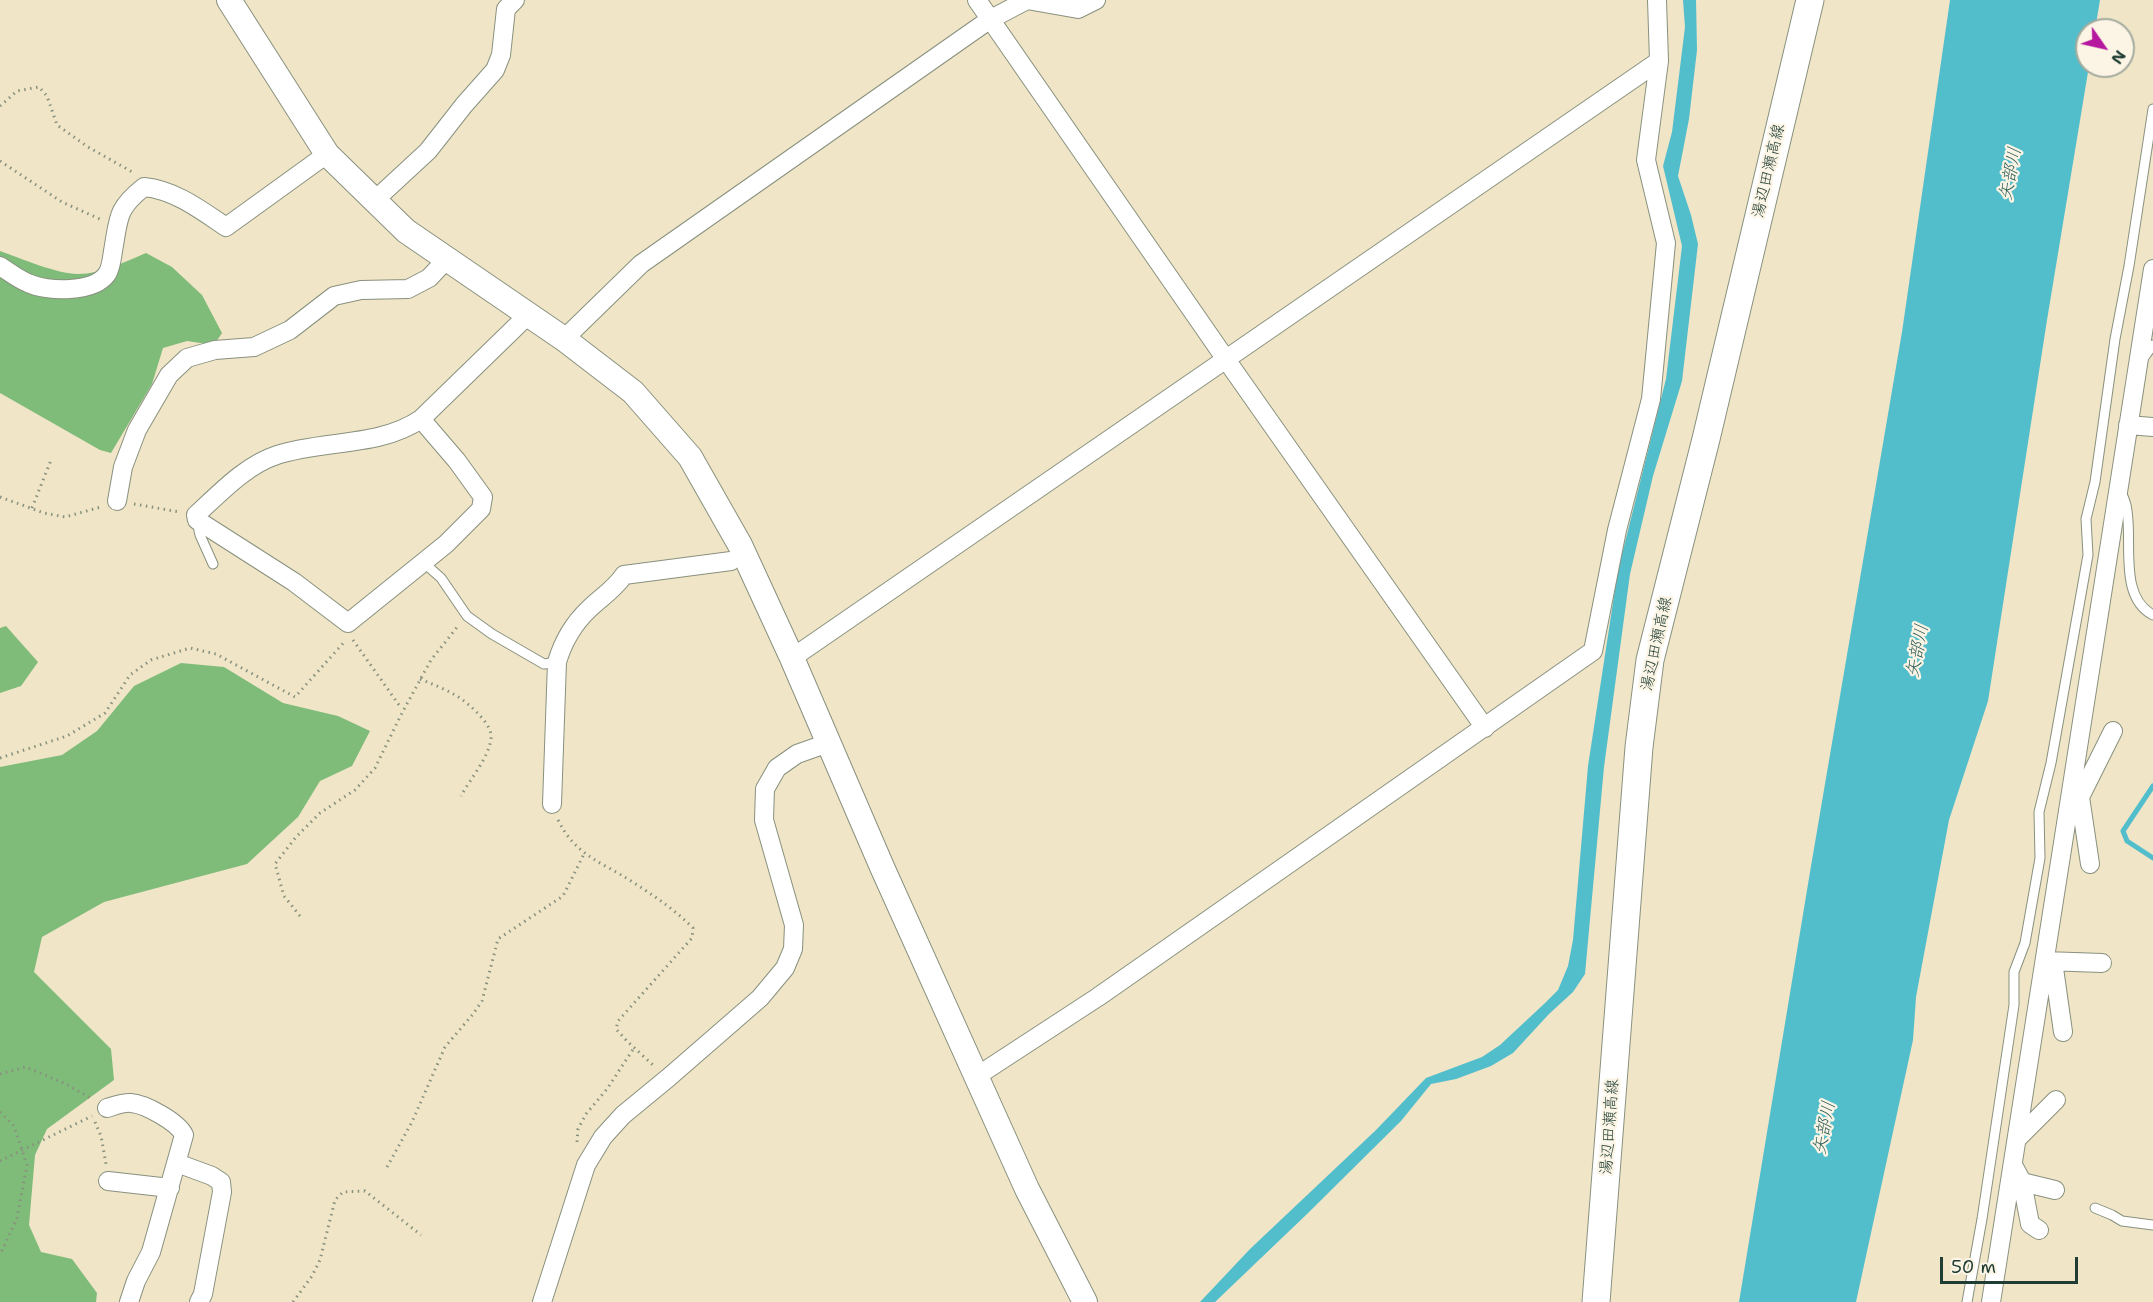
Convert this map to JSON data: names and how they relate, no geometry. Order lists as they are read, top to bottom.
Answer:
{
  "streets": {
    "main road": ["湯辺田瀬高線"]
  },
  "water": ["矢部川"],
  "scale_bar": "50 m",
  "north": "bottom right"
}
